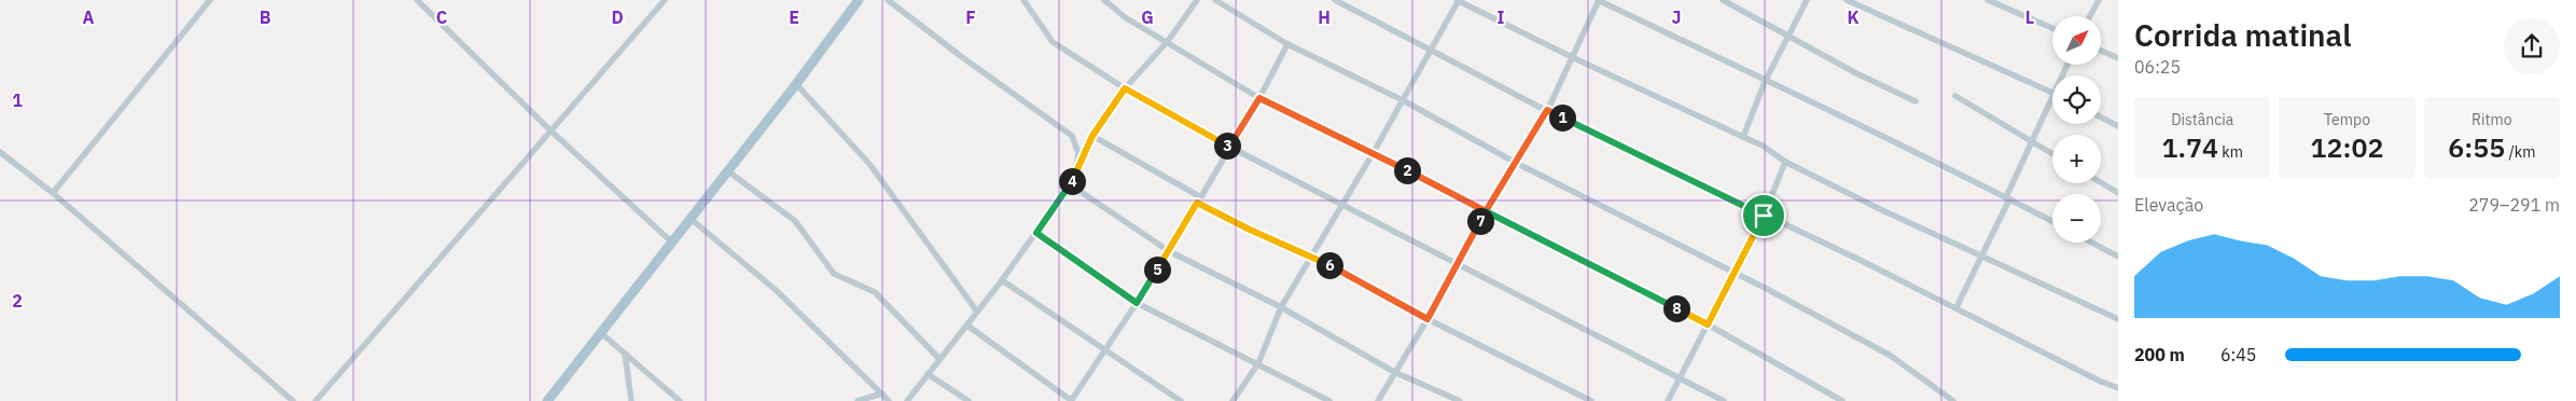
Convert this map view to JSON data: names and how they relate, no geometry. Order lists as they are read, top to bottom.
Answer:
{
  "north": "top right",
  "page": {
    "heading": ["Corrida matinal", "06:25"],
    "map_buttons": ["+", "−"],
    "stats": [
      ["Distância", "1.74 km"],
      ["Tempo", "12:02"],
      ["Ritmo", "6:55 /km"]
    ],
    "pins": [
      "1",
      "3",
      "2",
      "4",
      "7",
      "6",
      "5",
      "8"
    ],
    "chart": ["Elevação", "279–291 m"],
    "list": [
      {
        "name": "200 m",
        "note": "6:45"
      }
    ]
  },
  "grid": {
    "columns": [
      "A",
      "B",
      "C",
      "D",
      "E",
      "F",
      "G",
      "H",
      "I",
      "J",
      "K",
      "L"
    ],
    "rows": ["1", "2"]
  }
}
